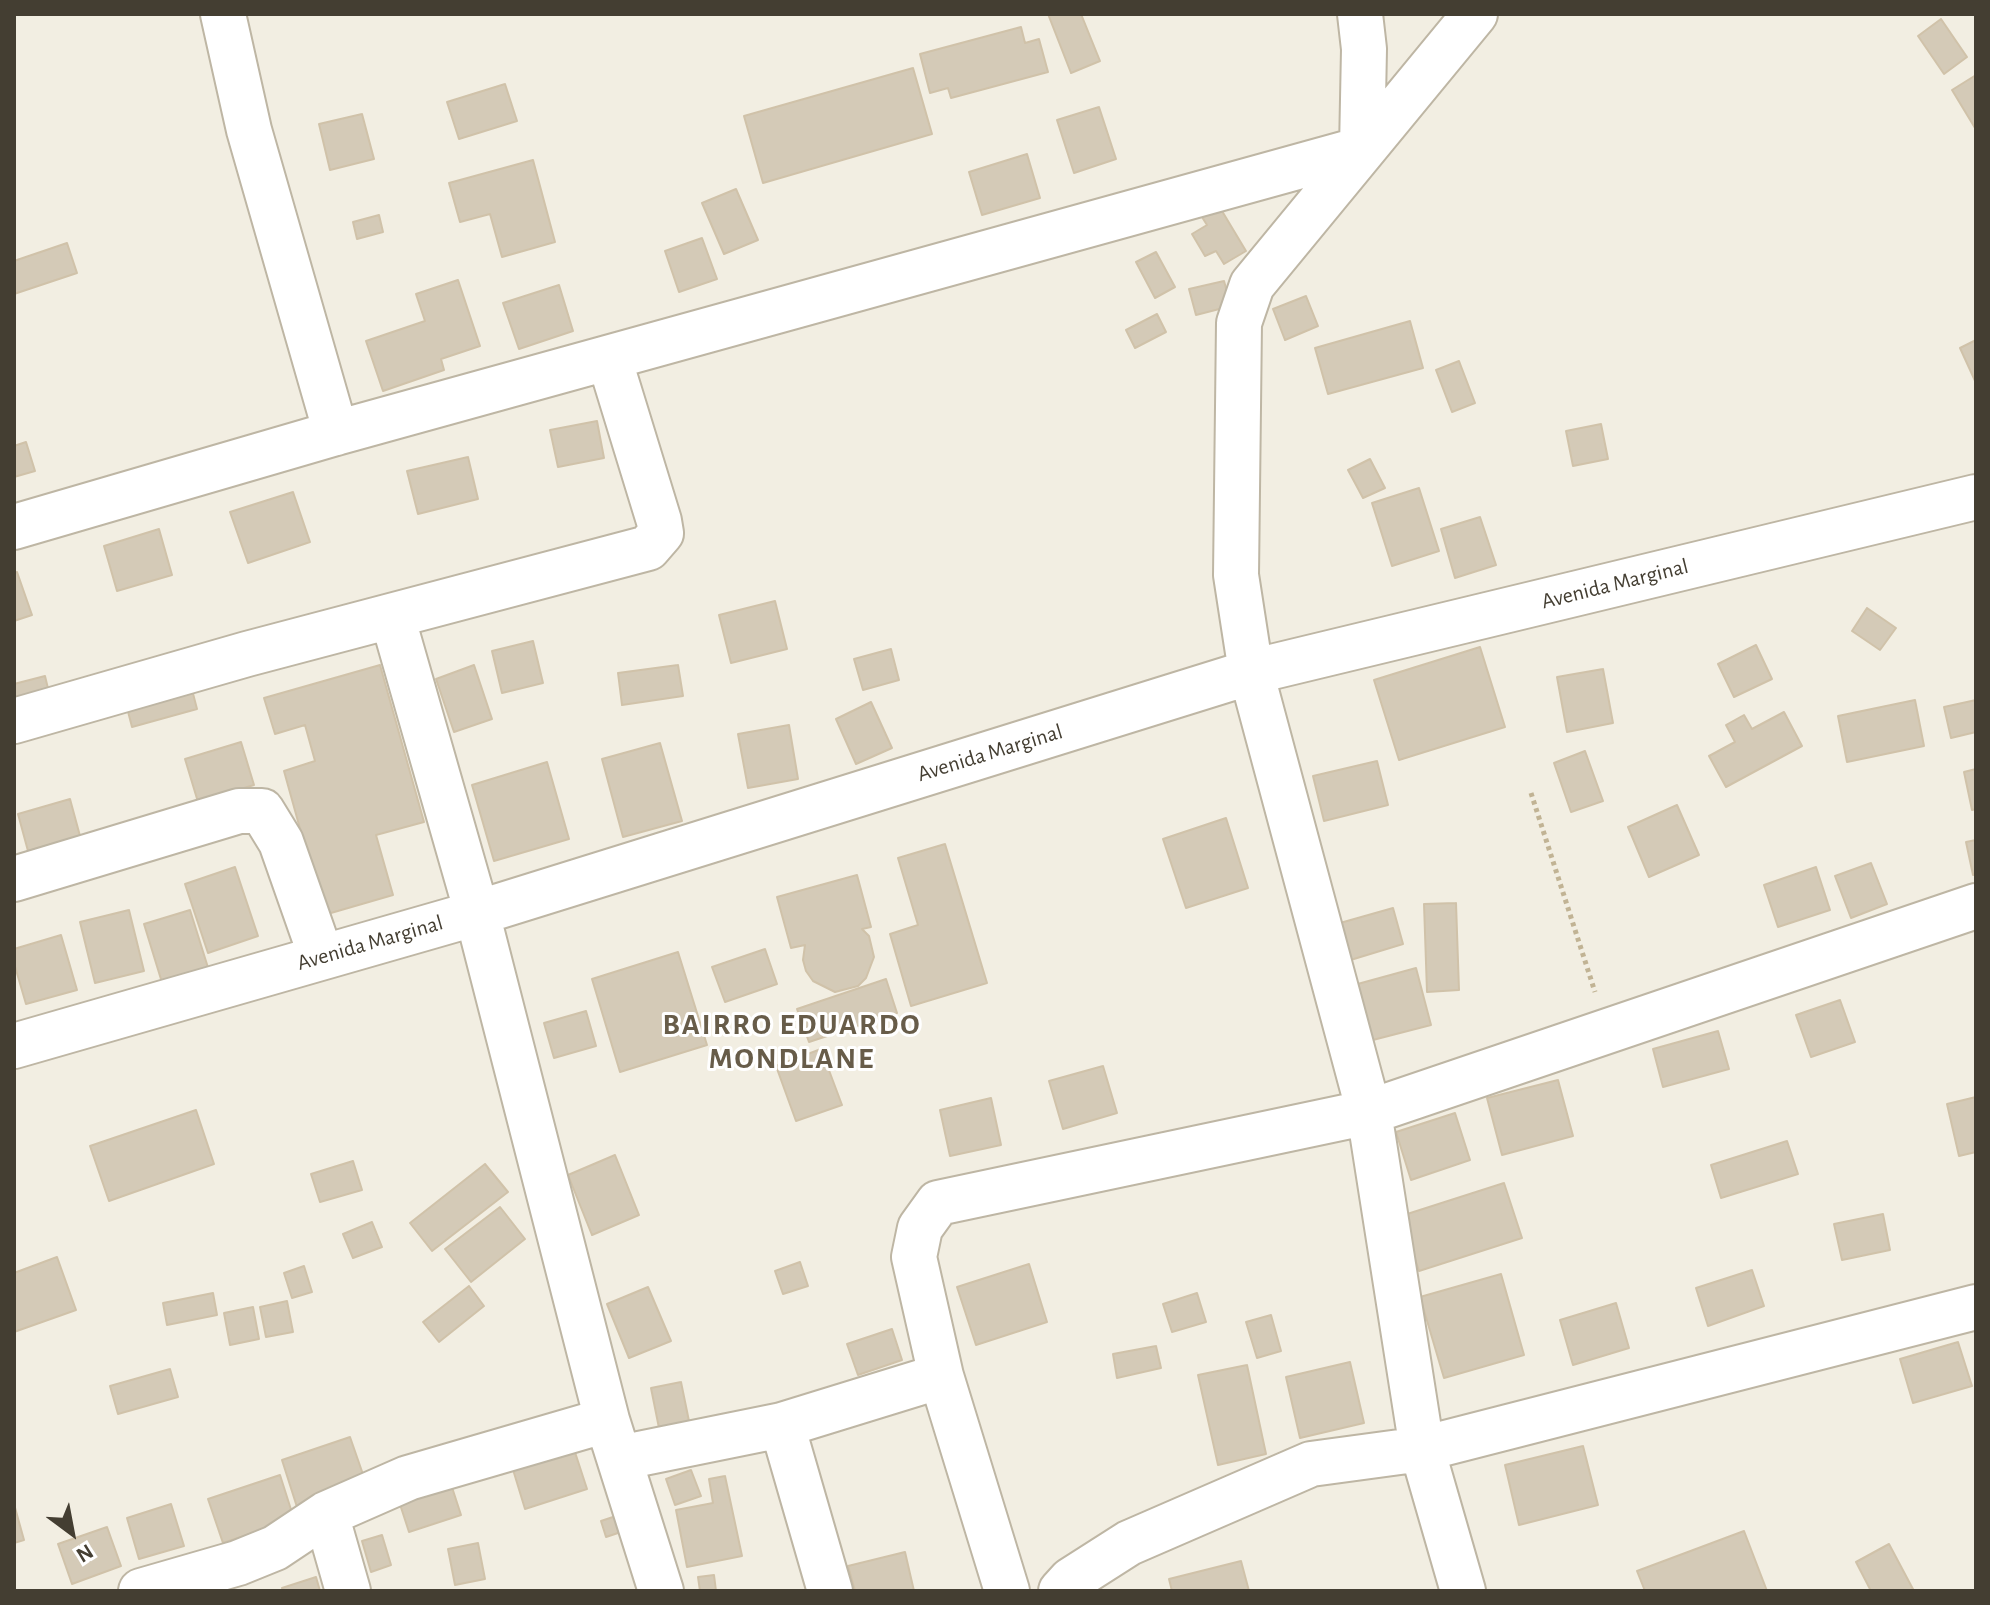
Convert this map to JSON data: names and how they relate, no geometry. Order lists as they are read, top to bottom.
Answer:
{
  "streets": {
    "street": ["Avenida Marginal"]
  },
  "districts": ["BAIRRO EDUARDO MONDLANE"],
  "north": "bottom right"
}
